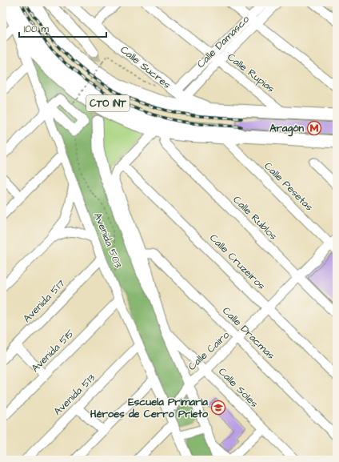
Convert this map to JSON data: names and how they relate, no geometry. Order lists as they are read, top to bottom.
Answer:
{
  "streets": {
    "highway": ["CTO INT"],
    "main road": ["Calle Sucres"],
    "street": [
      "Calle Damasco",
      "Calle Rupias",
      "Calle Pesetas",
      "Calle Rublos",
      "Avenida 503",
      "Calle Cruzeiros",
      "Avenida 517",
      "Calle Dracmas",
      "Avenida 515",
      "Calle Cairo",
      "Calle Soles",
      "Avenida 513"
    ]
  },
  "crossings": [
    ["Calle Damasco", "Calle Sucres"],
    ["Calle Damasco", "Calle Rupias"],
    ["Calle Sucres", "CTO INT"],
    ["Calle Rupias", "CTO INT"],
    ["CTO INT", "Calle Pesetas"],
    ["CTO INT", "Calle Rublos"],
    ["CTO INT", "Avenida 503"],
    ["Calle Pesetas", "Calle Cairo"],
    ["Calle Rublos", "Calle Cairo"],
    ["Avenida 503", "Avenida 517"],
    ["Avenida 503", "Avenida 515"],
    ["Avenida 503", "Calle Cairo"],
    ["Avenida 503", "Avenida 513"],
    ["Calle Cruzeiros", "Calle Cairo"],
    ["Calle Dracmas", "Calle Cairo"],
    ["Calle Cairo", "Calle Soles"]
  ],
  "places": {
    "metro station": ["Aragón"],
    "school or university": ["Escuela Primaria Héroes de Cerro Prieto"]
  },
  "scale_bar": "100 m"
}
